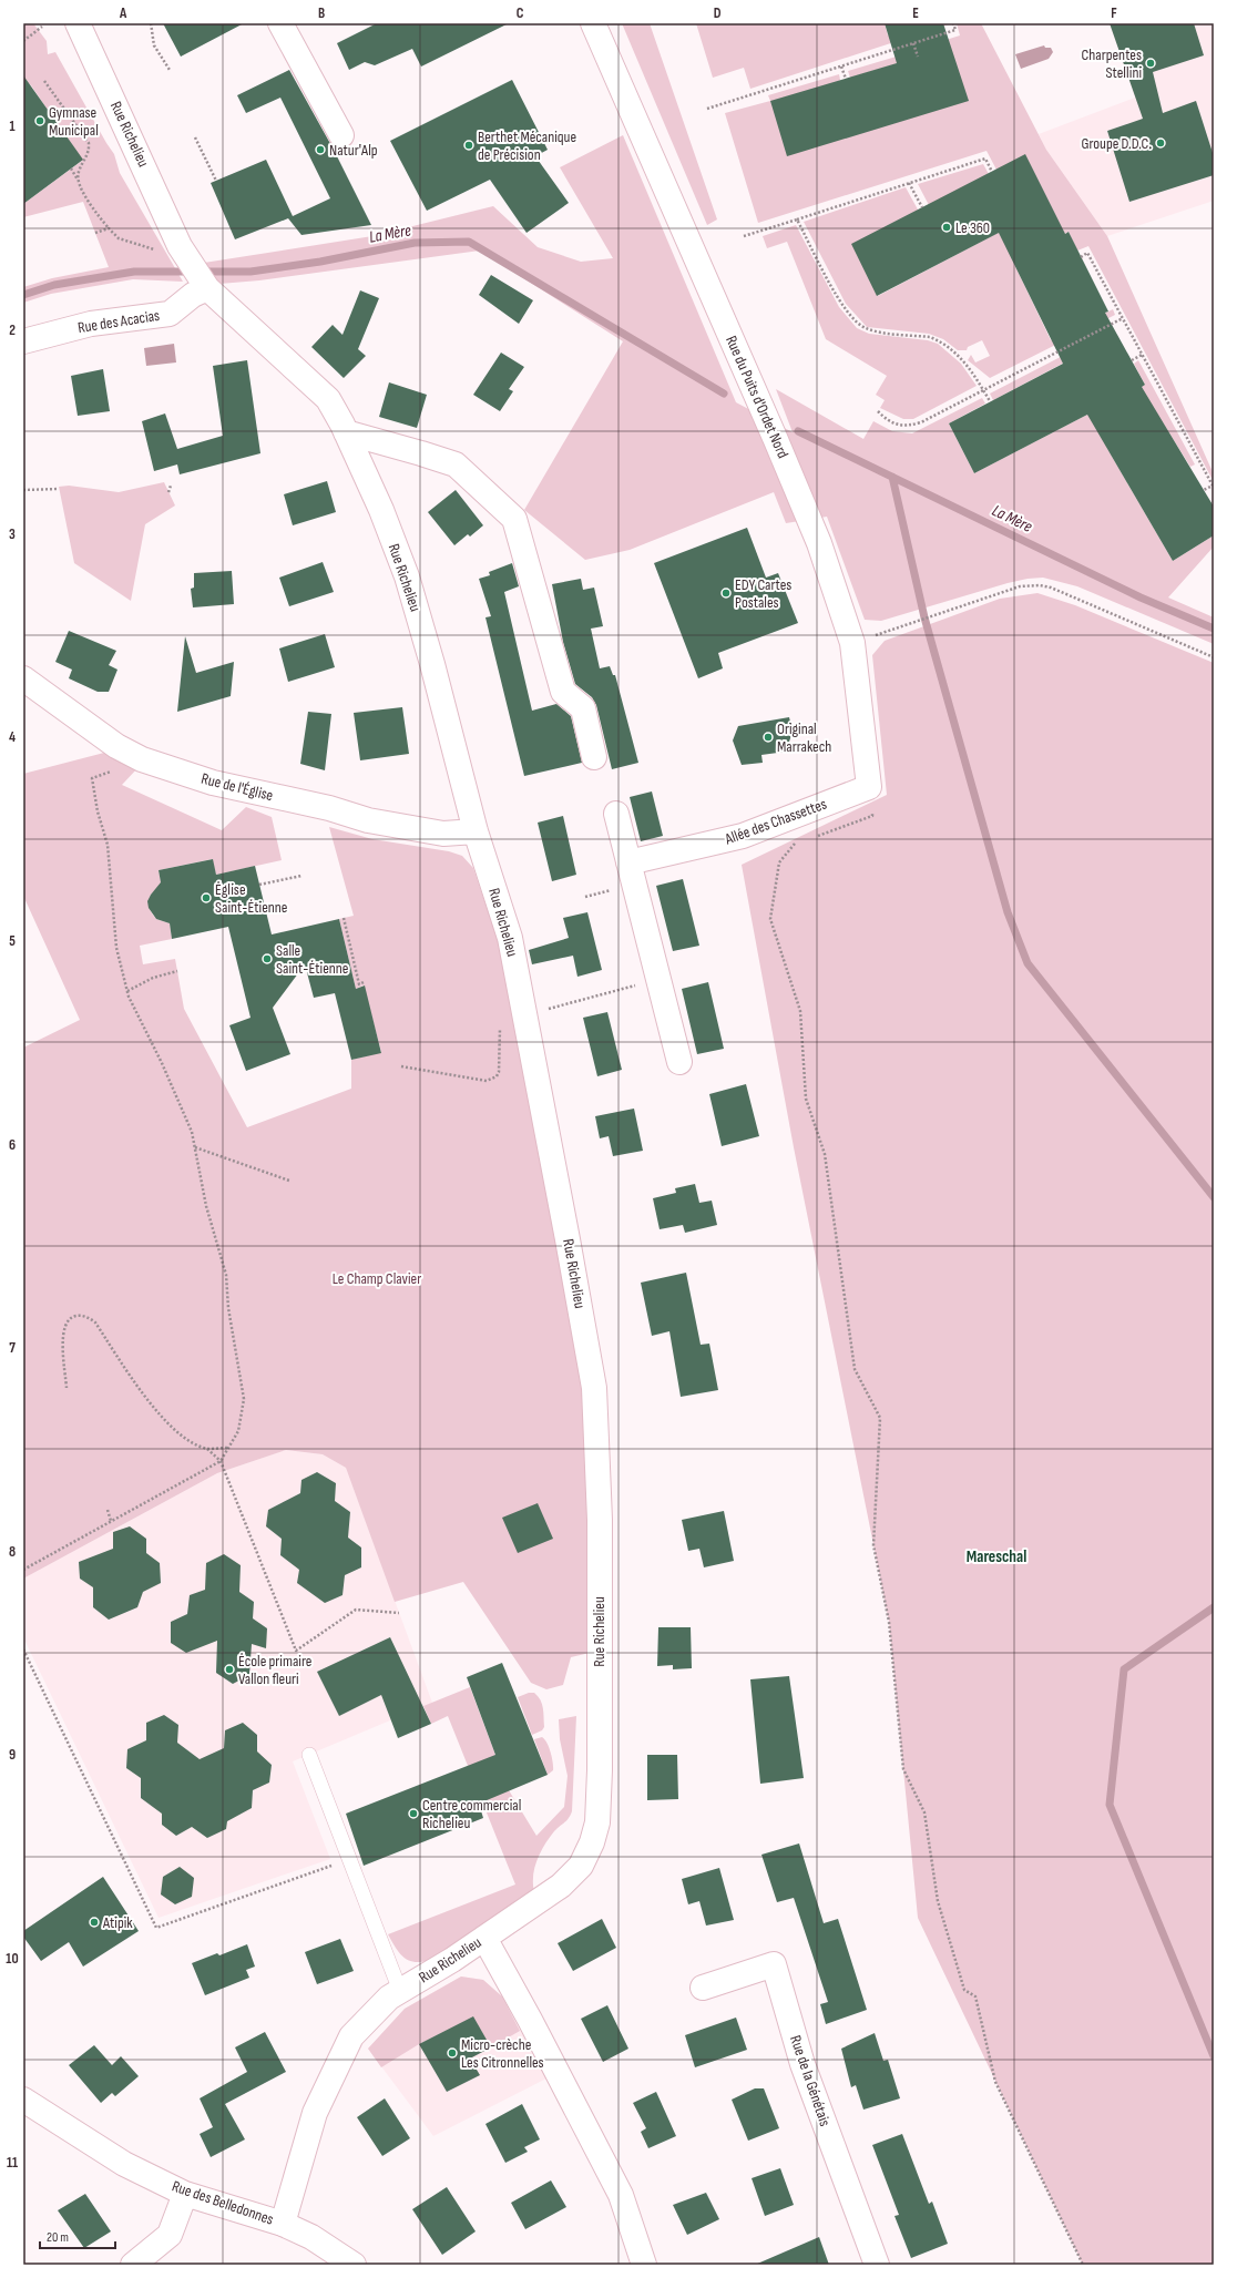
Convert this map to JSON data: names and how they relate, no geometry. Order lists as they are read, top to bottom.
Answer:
{
  "streets": {
    "street": [
      "Rue Richelieu",
      "Rue des Acacias",
      "Rue du Puits d'Ordet Nord",
      "Rue de l'Église",
      "Allée des Chassettes",
      "Rue de la Génétais",
      "Rue des Belledonnes"
    ]
  },
  "crossings": [
    ["Rue Richelieu", "Rue des Acacias"],
    ["Rue Richelieu", "Rue de l'Église"],
    ["Rue Richelieu", "Rue des Belledonnes"],
    ["Rue du Puits d'Ordet Nord", "Allée des Chassettes"]
  ],
  "districts": ["Mareschal"],
  "water": ["La Mère"],
  "parks": ["Le Champ Clavier"],
  "places": [
    "Charpentes Stellini",
    "Gymnase Municipal",
    "Groupe D.D.C.",
    "Berthet Mécanique de Précision",
    "Natur'Alp",
    "Le 360",
    "EDY Cartes Postales",
    "Original Marrakech",
    "Église Saint-Étienne",
    "Salle Saint-Étienne",
    "École primaire Vallon fleuri",
    "Centre commercial Richelieu",
    "Atipik",
    "Micro-crèche Les Citronnelles"
  ],
  "scale_bar": "20 m",
  "grid": {
    "columns": [
      "A",
      "B",
      "C",
      "D",
      "E",
      "F"
    ],
    "rows": [
      "1",
      "2",
      "3",
      "4",
      "5",
      "6",
      "7",
      "8",
      "9",
      "10",
      "11"
    ]
  }
}
